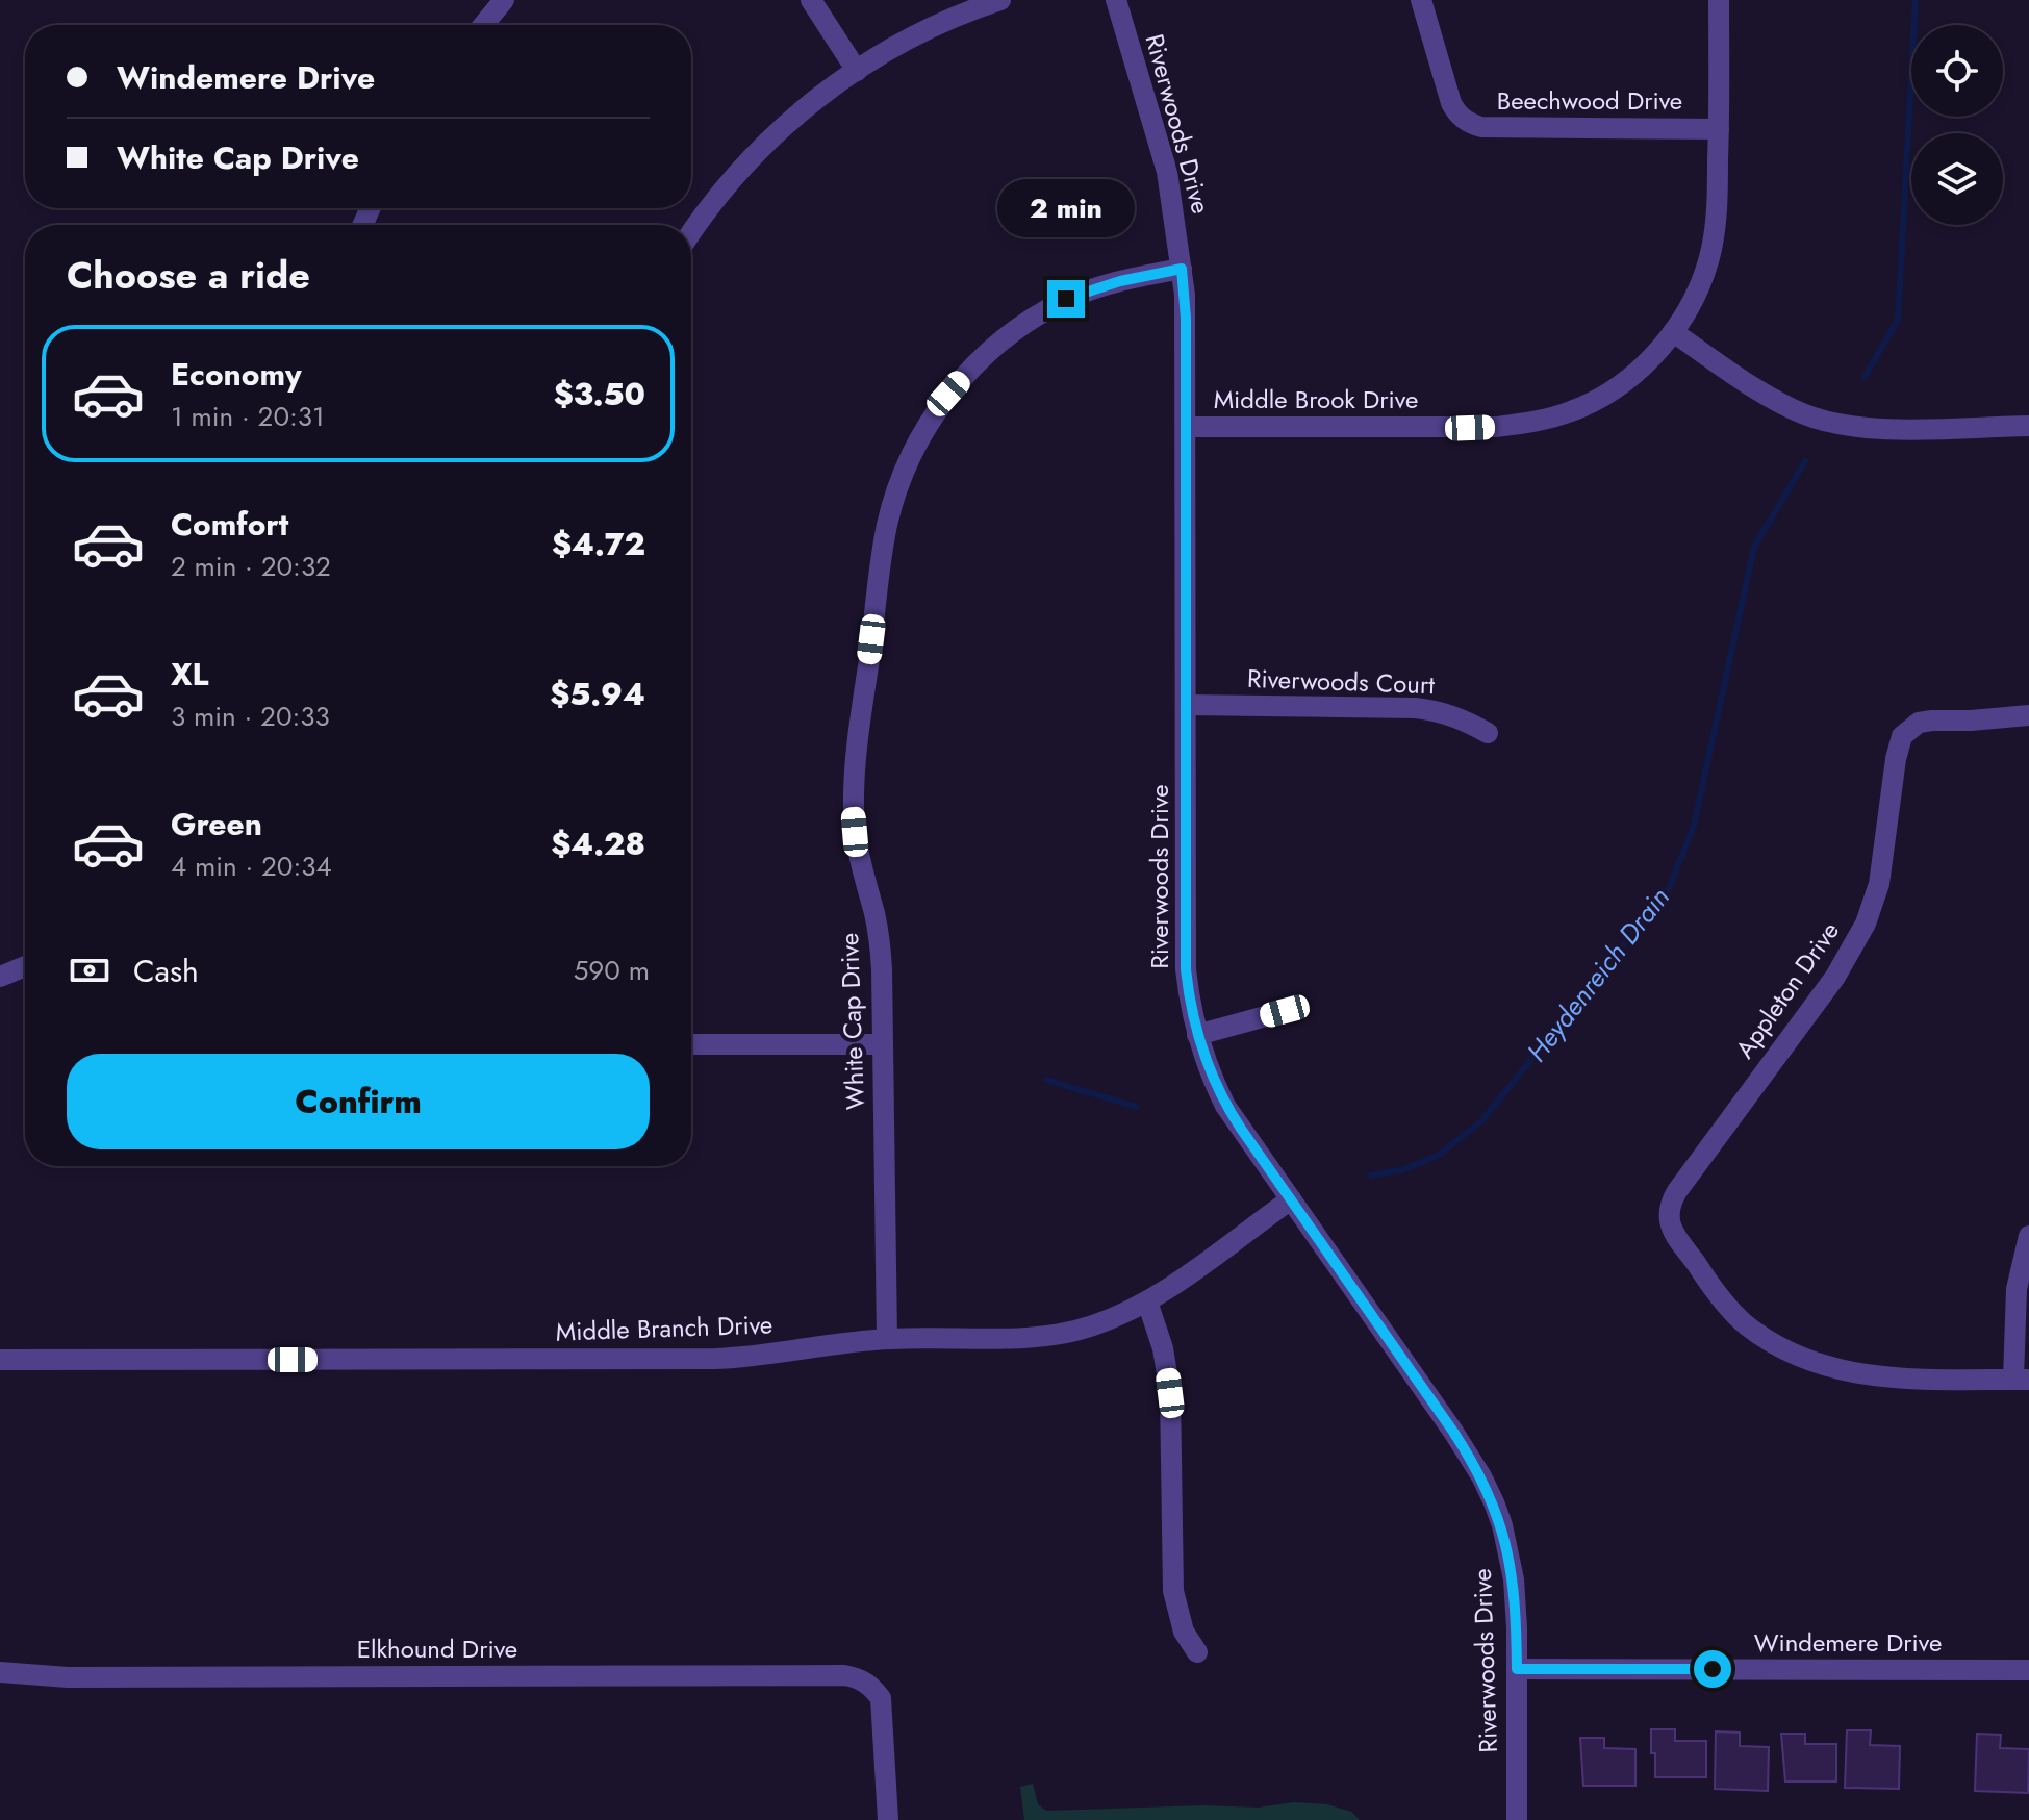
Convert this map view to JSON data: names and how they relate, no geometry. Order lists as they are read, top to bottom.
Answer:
{
  "streets": {
    "street": [
      "Beechwood Drive",
      "Riverwoods Drive",
      "Middle Brook Drive",
      "Riverwoods Court",
      "Appleton Drive",
      "White Cap Drive",
      "Middle Branch Drive",
      "Windemere Drive",
      "Elkhound Drive"
    ]
  },
  "crossings": [
    ["Beechwood Drive", "Middle Brook Drive"],
    ["Riverwoods Drive", "Middle Brook Drive"],
    ["Riverwoods Drive", "Riverwoods Court"],
    ["Riverwoods Drive", "White Cap Drive"],
    ["Riverwoods Drive", "Middle Branch Drive"],
    ["Riverwoods Drive", "Windemere Drive"],
    ["White Cap Drive", "Middle Branch Drive"]
  ],
  "water": ["Heydenreich Drain"],
  "page": {
    "banner": ["Windemere Drive", "White Cap Drive"],
    "bubble": "2 min",
    "heading": "Choose a ride",
    "list": [
      {
        "name": "Economy",
        "note": "1 min · 20:31",
        "value": "$3.50"
      },
      {
        "name": "Comfort",
        "note": "2 min · 20:32",
        "value": "$4.72"
      },
      {
        "name": "XL",
        "note": "3 min · 20:33",
        "value": "$5.94"
      },
      {
        "name": "Green",
        "note": "4 min · 20:34",
        "value": "$4.28"
      }
    ],
    "pay": ["Cash", "590 m"],
    "buttons": "Confirm"
  }
}
